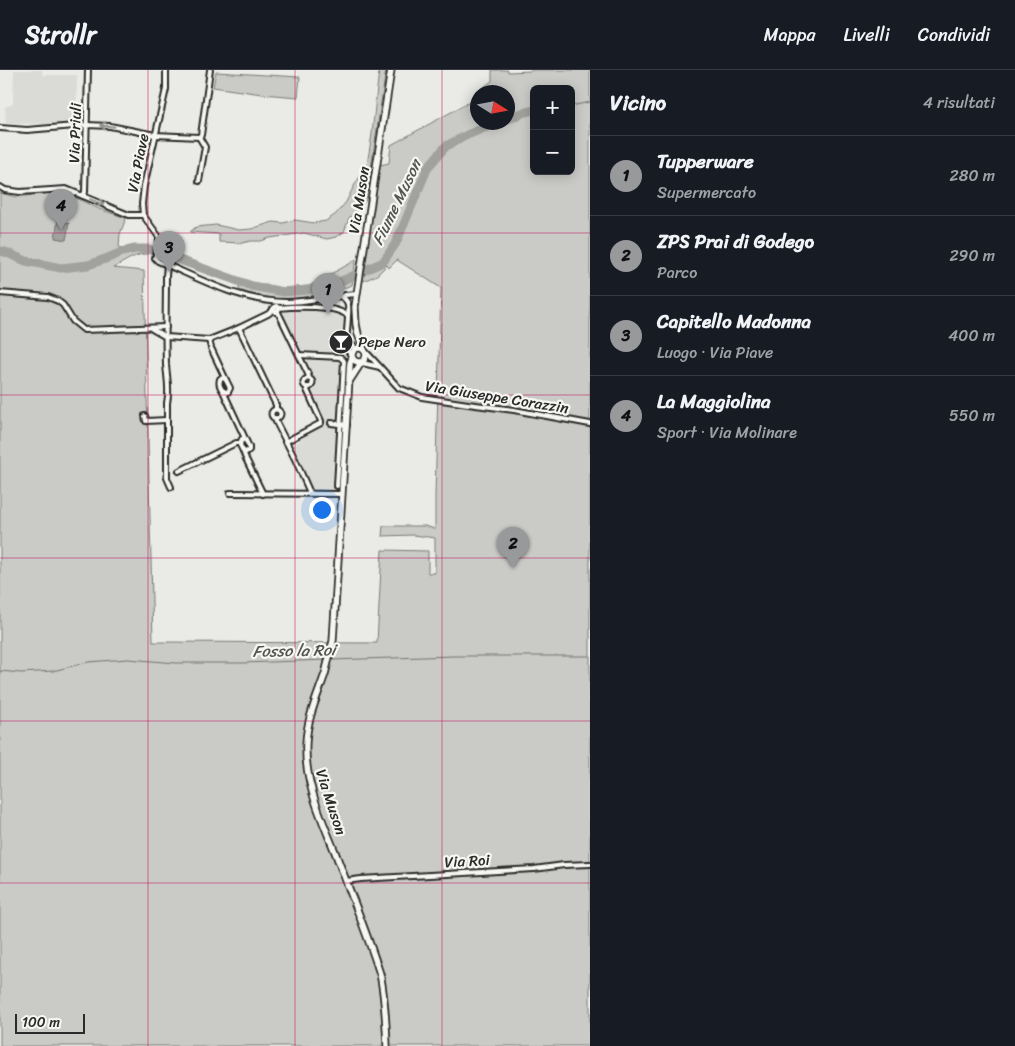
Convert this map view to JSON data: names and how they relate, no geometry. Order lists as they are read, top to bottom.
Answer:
{
  "streets": {
    "main road": ["Via Muson"],
    "street": [
      "Via Priuli",
      "Via Piave",
      "Via Giuseppe Corazzin",
      "Via Roi"
    ]
  },
  "crossings": [
    ["Via Muson", "Via Giuseppe Corazzin"],
    ["Via Muson", "Via Roi"]
  ],
  "water": ["Fiume Muson", "Fosso la Roi"],
  "places": {
    "bar": ["Pepe Nero"]
  },
  "scale_bar": "100 m",
  "north": "right",
  "page": {
    "header": "Strollr",
    "nav": ["Mappa", "Livelli", "Condividi"],
    "heading": ["Vicino", "4 risultati"],
    "map_buttons": ["+", "−"],
    "list": [
      {
        "mark": "1",
        "name": "Tupperware",
        "note": "Supermercato",
        "value": "280 m"
      },
      {
        "mark": "2",
        "name": "ZPS Prai di Godego",
        "note": "Parco",
        "value": "290 m"
      },
      {
        "mark": "3",
        "name": "Capitello Madonna",
        "note": "Luogo · Via Piave",
        "value": "400 m"
      },
      {
        "mark": "4",
        "name": "La Maggiolina",
        "note": "Sport · Via Molinare",
        "value": "550 m"
      }
    ],
    "pins": [
      "4",
      "3",
      "1",
      "2"
    ],
    "scale": "100 m"
  }
}
